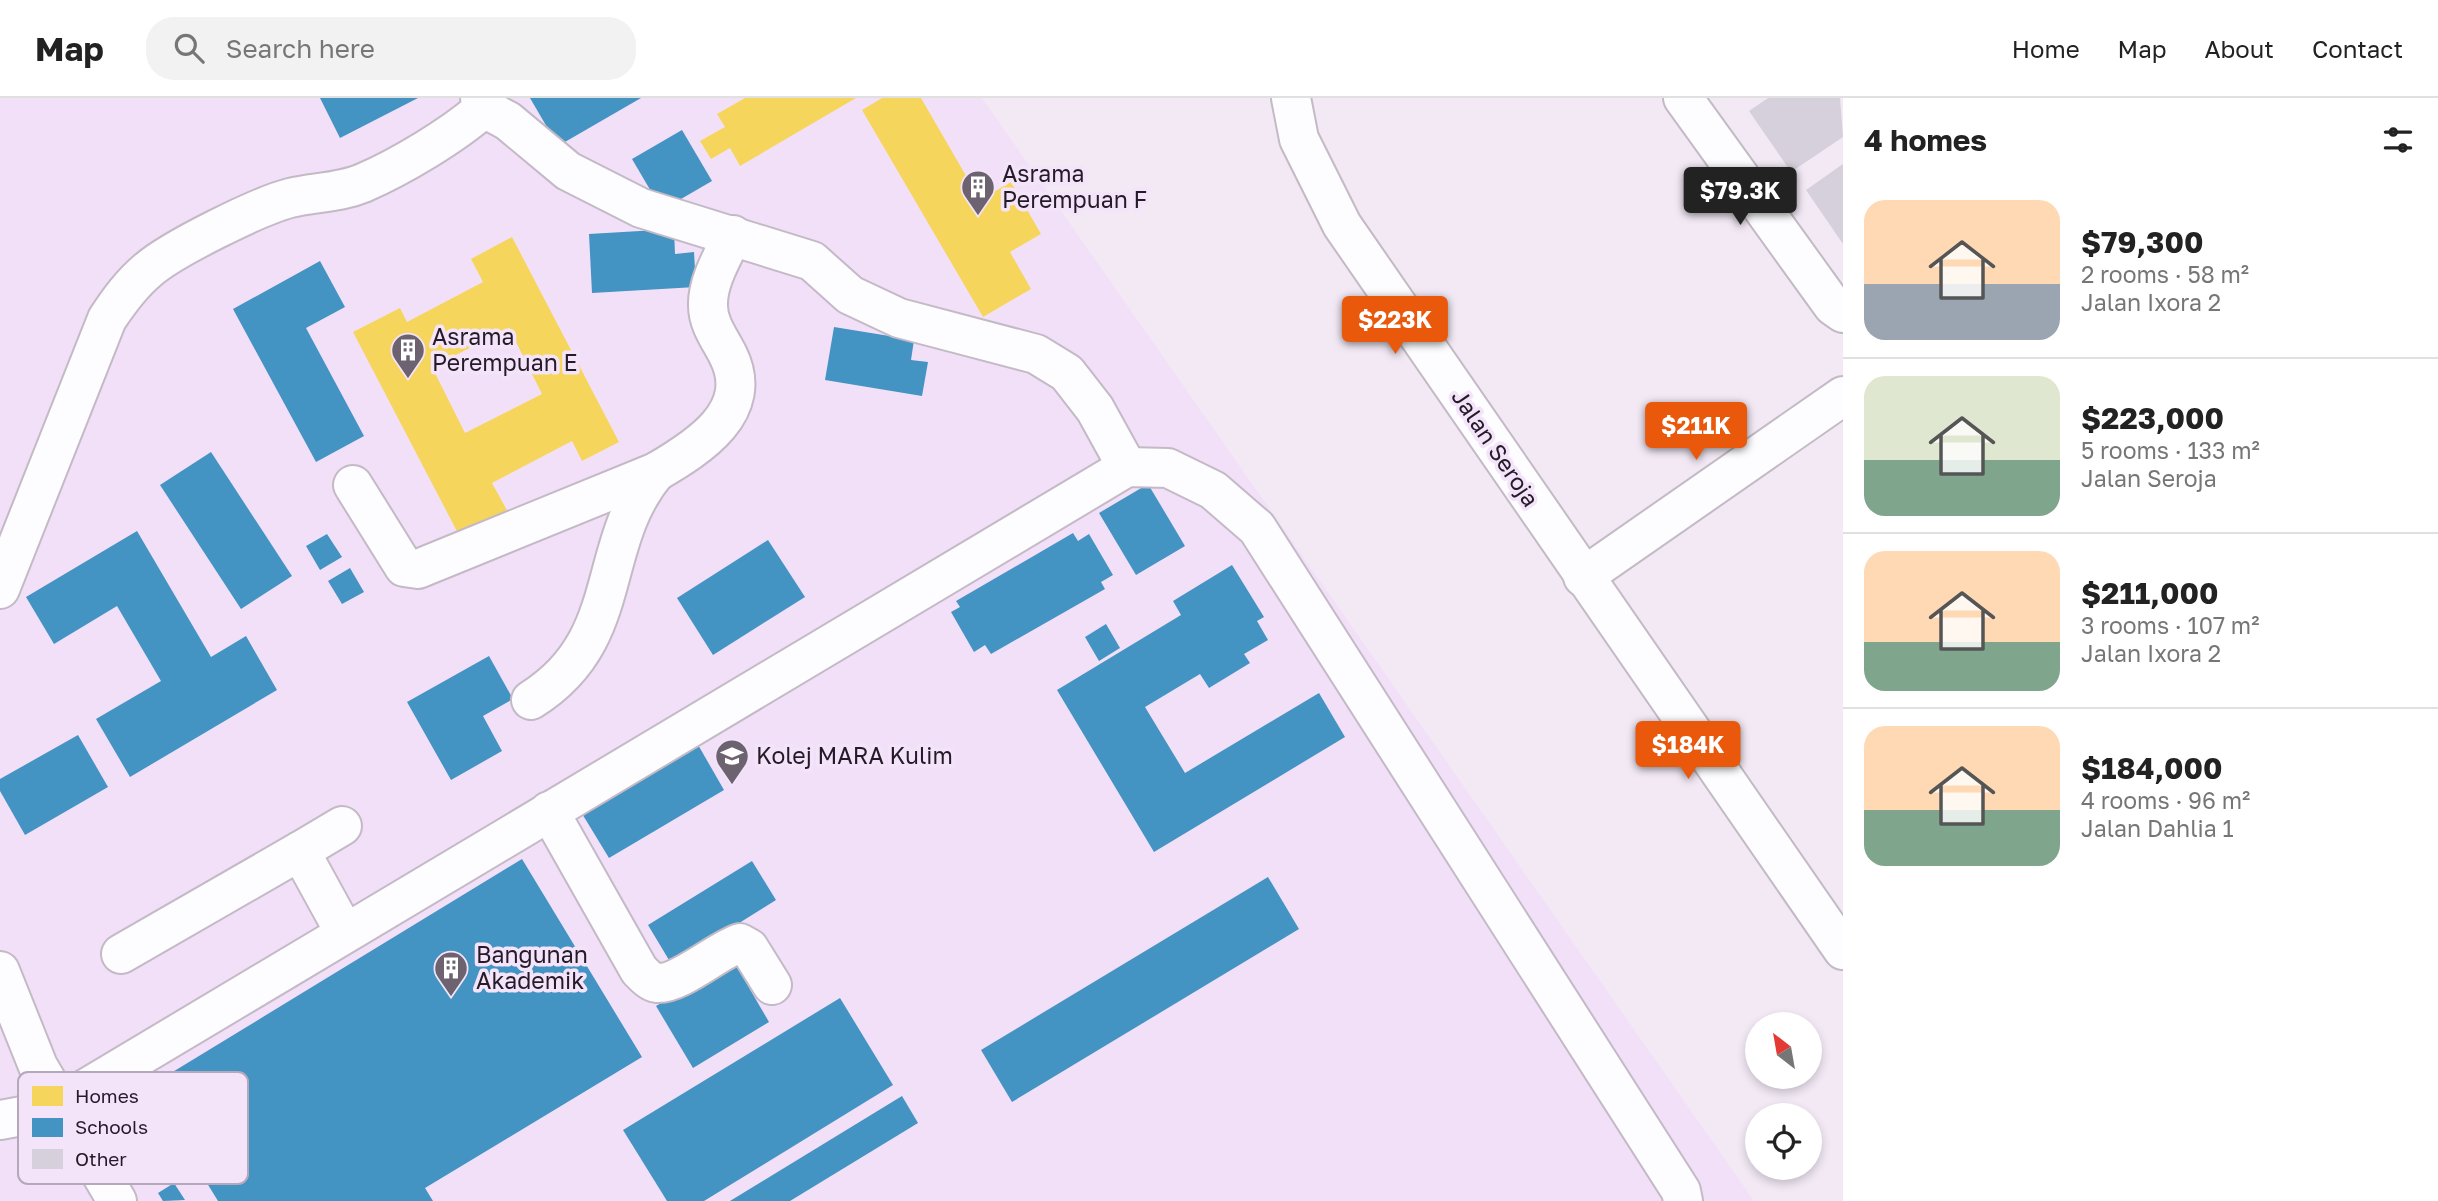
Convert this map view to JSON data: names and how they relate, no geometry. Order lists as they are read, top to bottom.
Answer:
{
  "streets": {
    "street": ["Jalan Seroja"]
  },
  "places": {
    "building": ["Asrama Perempuan F", "Asrama Perempuan E", "Bangunan Akademik"],
    "school or university": ["Kolej MARA Kulim"]
  },
  "legend": ["Homes", "Schools", "Other"],
  "north": "top left",
  "page": {
    "header": "Map",
    "search": "Search here",
    "nav": [
      "Home",
      "Map",
      "About",
      "Contact"
    ],
    "heading": "4 homes",
    "price": [
      "$79.3K",
      "$223K",
      "$211K",
      "$184K"
    ],
    "list": [
      {
        "name": "$79,300",
        "note": "2 rooms · 58 m² · Jalan Ixora 2"
      },
      {
        "name": "$223,000",
        "note": "5 rooms · 133 m² · Jalan Seroja"
      },
      {
        "name": "$211,000",
        "note": "3 rooms · 107 m² · Jalan Ixora 2"
      },
      {
        "name": "$184,000",
        "note": "4 rooms · 96 m² · Jalan Dahlia 1"
      }
    ]
  }
}
